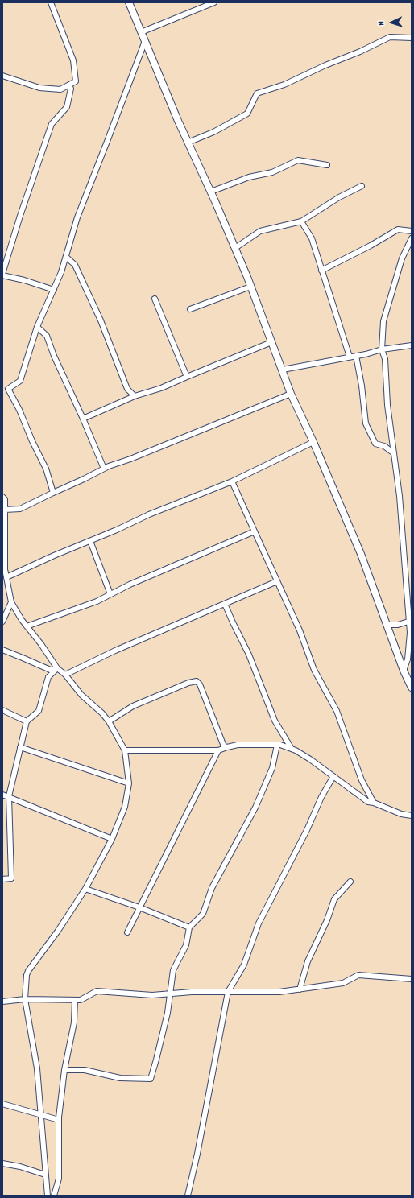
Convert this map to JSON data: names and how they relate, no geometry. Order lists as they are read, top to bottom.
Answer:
{
  "north": "left"
}
